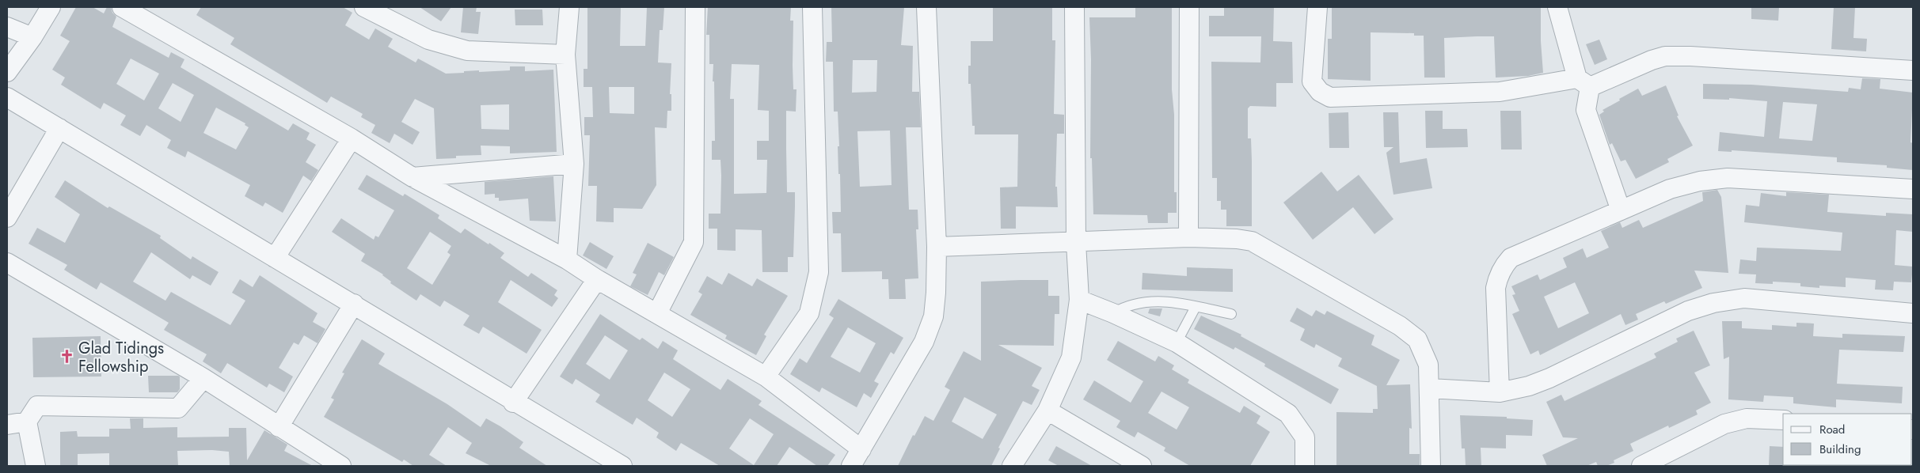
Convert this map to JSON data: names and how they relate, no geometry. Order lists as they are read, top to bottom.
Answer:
{
  "places": {
    "church": ["Glad Tidings Fellowship"]
  },
  "legend": ["Road", "Building"]
}
